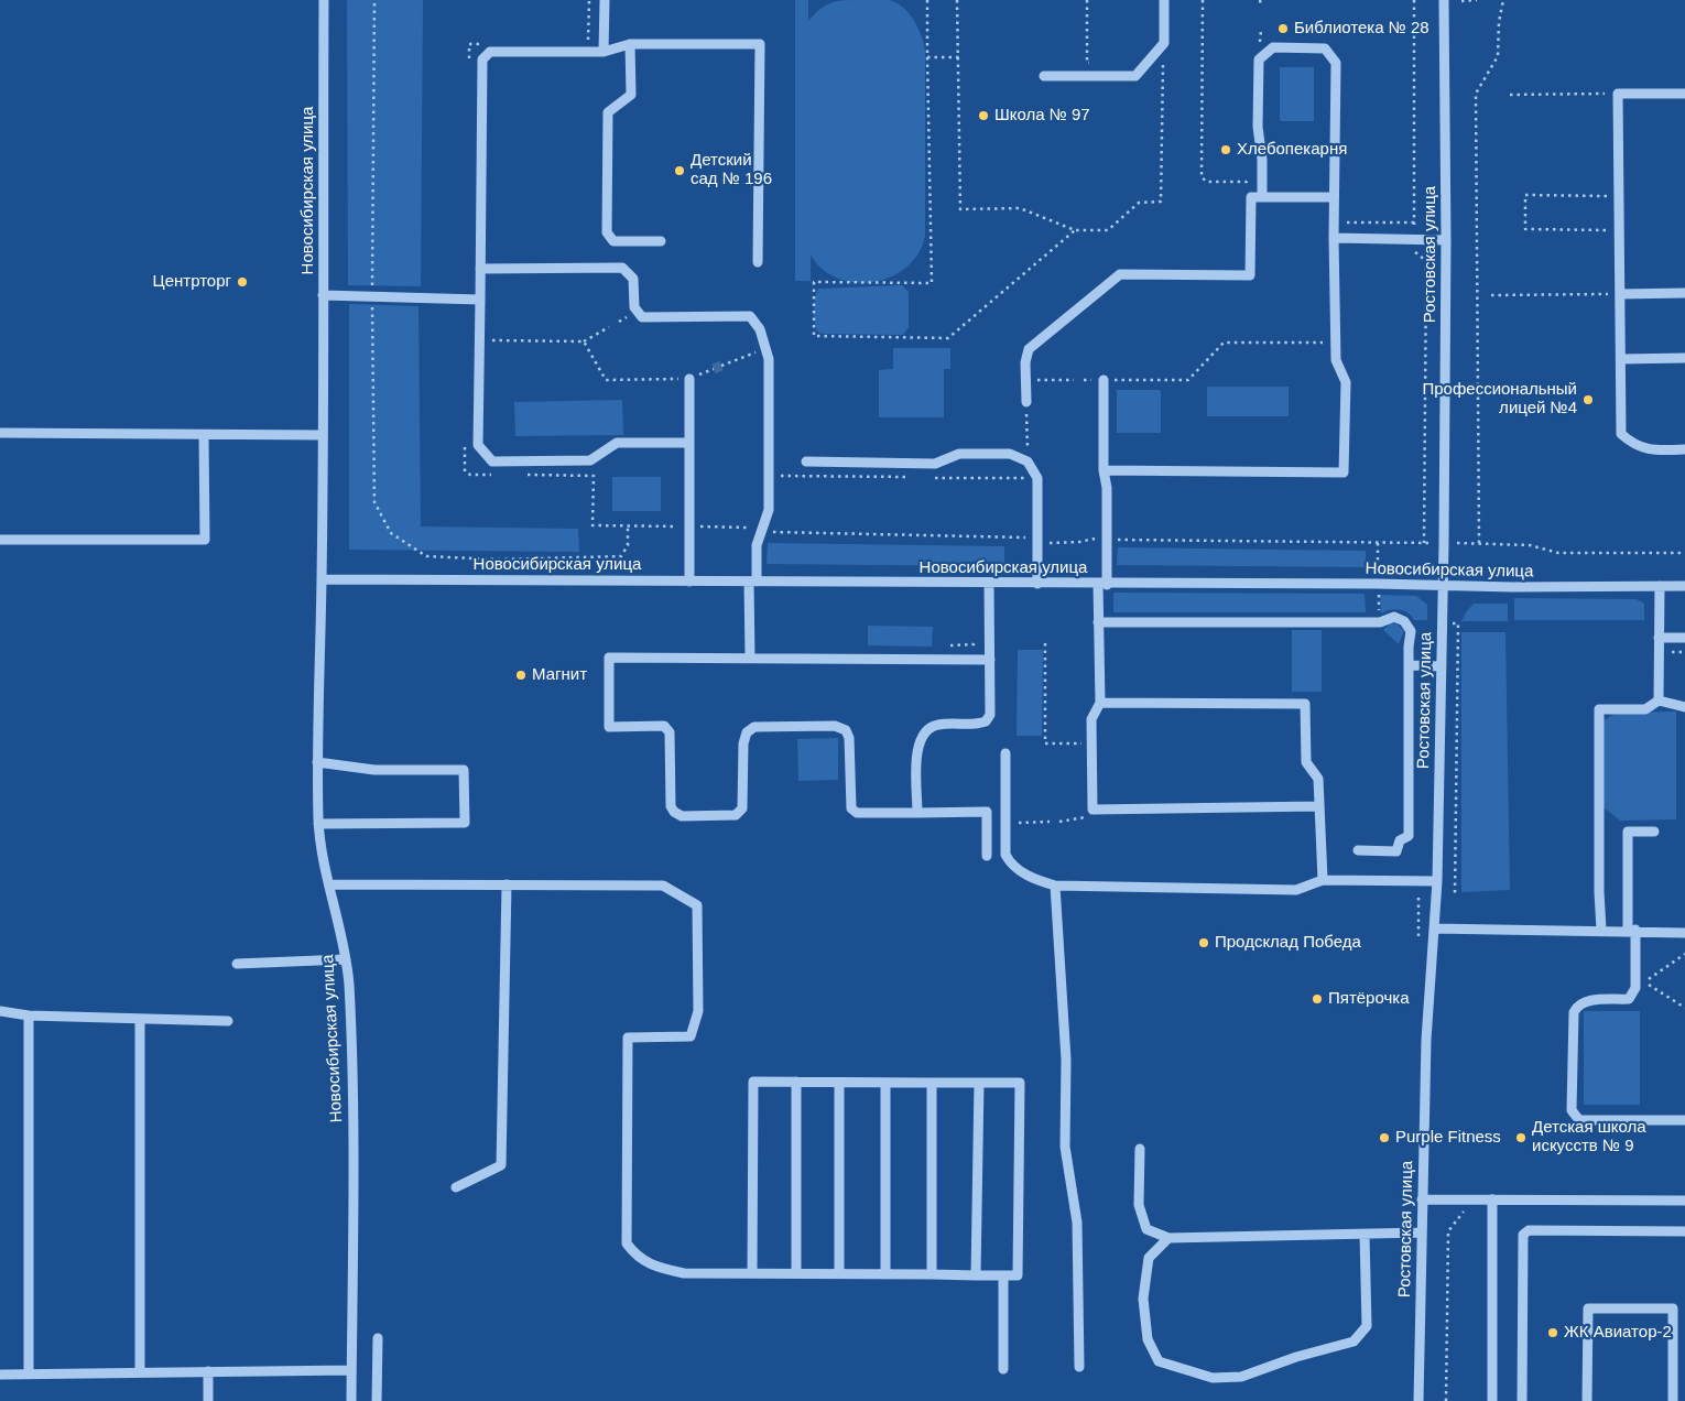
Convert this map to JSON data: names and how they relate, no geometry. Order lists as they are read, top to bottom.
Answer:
{
  "streets": {
    "street": ["Новосибирская улица", "Ростовская улица"]
  },
  "crossings": [
    ["Новосибирская улица", "Ростовская улица"]
  ],
  "places": [
    "Библиотека № 28",
    "Школа № 97",
    "Хлебопекарня",
    "Детский сад № 196",
    "Центрторг",
    "Профессиональный лицей №4",
    "Магнит",
    "Продсклад Победа",
    "Пятёрочка",
    "Purple Fitness",
    "Детская школа искусств № 9",
    "ЖК Авиатор-2"
  ]
}
